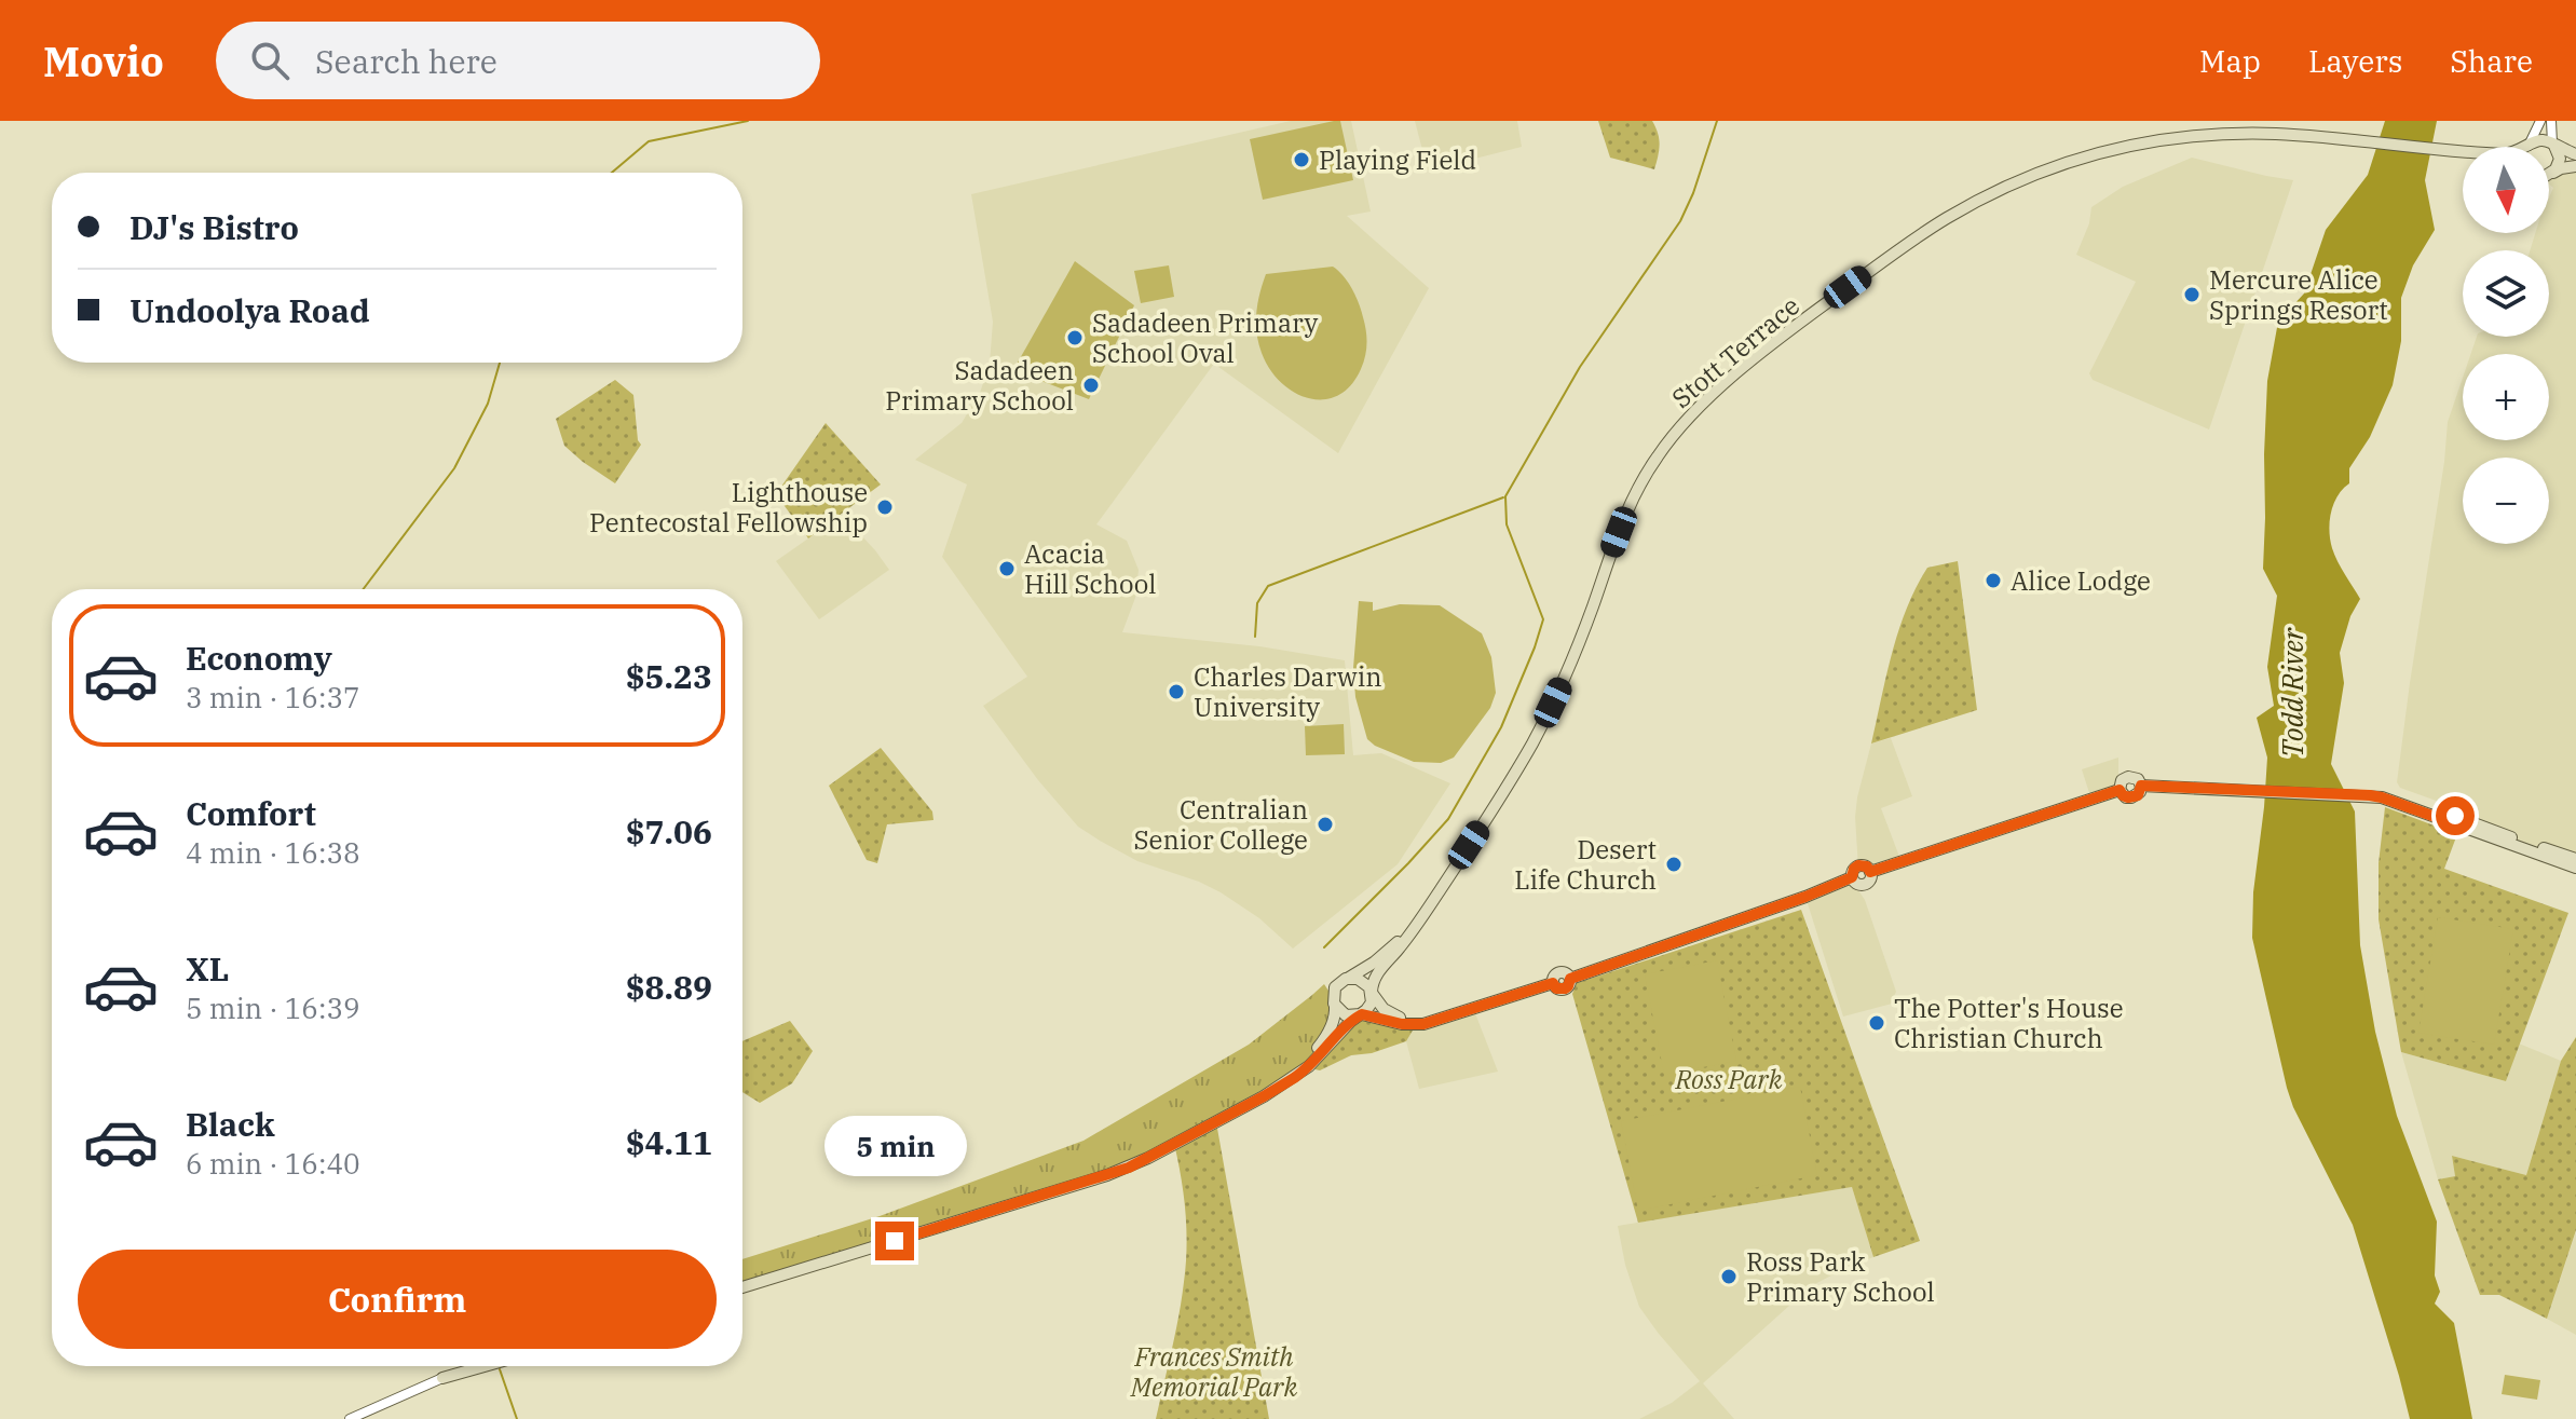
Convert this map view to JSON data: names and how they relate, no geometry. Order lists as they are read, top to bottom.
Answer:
{
  "streets": {
    "main road": ["Stott Terrace"]
  },
  "water": ["Todd River"],
  "parks": ["Ross Park", "Frances Smith Memorial Park"],
  "places": [
    "Playing Field",
    "Mercure Alice Springs Resort",
    "Sadadeen Primary School Oval",
    "Sadadeen Primary School",
    "Lighthouse Pentecostal Fellowship",
    "Acacia Hill School",
    "Alice Lodge",
    "Charles Darwin University",
    "Centralian Senior College",
    "Desert Life Church",
    "The Potter's House Christian Church",
    "Ross Park Primary School"
  ],
  "north": "bottom",
  "page": {
    "header": "Movio",
    "search": "Search here",
    "nav": ["Map", "Layers", "Share"],
    "map_buttons": ["+", "−"],
    "banner": ["DJ's Bistro", "Undoolya Road"],
    "list": [
      {
        "name": "Economy",
        "note": "3 min · 16:37",
        "value": "$5.23"
      },
      {
        "name": "Comfort",
        "note": "4 min · 16:38",
        "value": "$7.06"
      },
      {
        "name": "XL",
        "note": "5 min · 16:39",
        "value": "$8.89"
      },
      {
        "name": "Black",
        "note": "6 min · 16:40",
        "value": "$4.11"
      }
    ],
    "bubble": "5 min",
    "buttons": "Confirm"
  }
}
